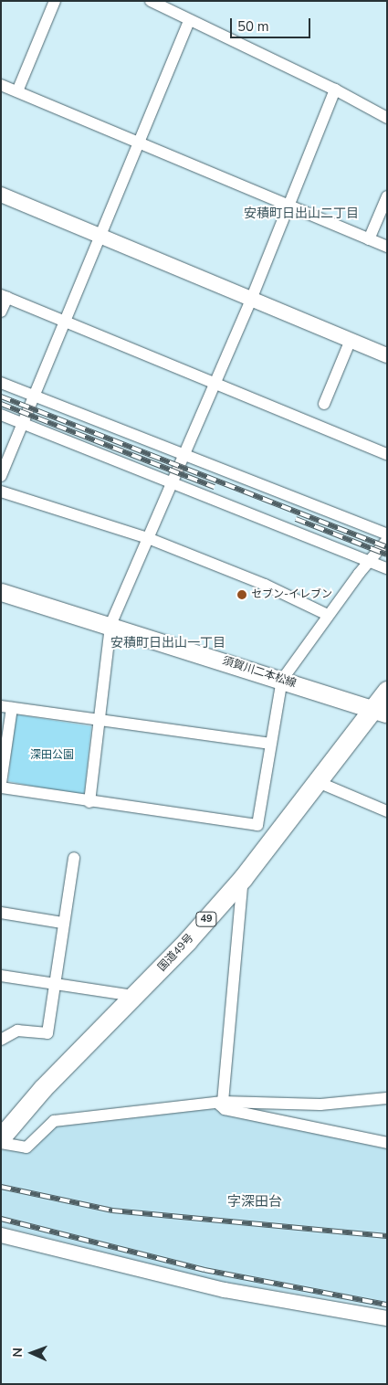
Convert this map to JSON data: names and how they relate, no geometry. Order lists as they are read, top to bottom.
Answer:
{
  "streets": {
    "highway": ["49", "国道49号"],
    "main road": ["須賀川二本松線"]
  },
  "crossings": [
    ["須賀川二本松線", "国道49号"]
  ],
  "districts": ["安積町日出山二丁目", "安積町日出山一丁目", "字深田台"],
  "parks": ["深田公園"],
  "places": ["セブン-イレブン"],
  "scale_bar": "50 m",
  "north": "left"
}
